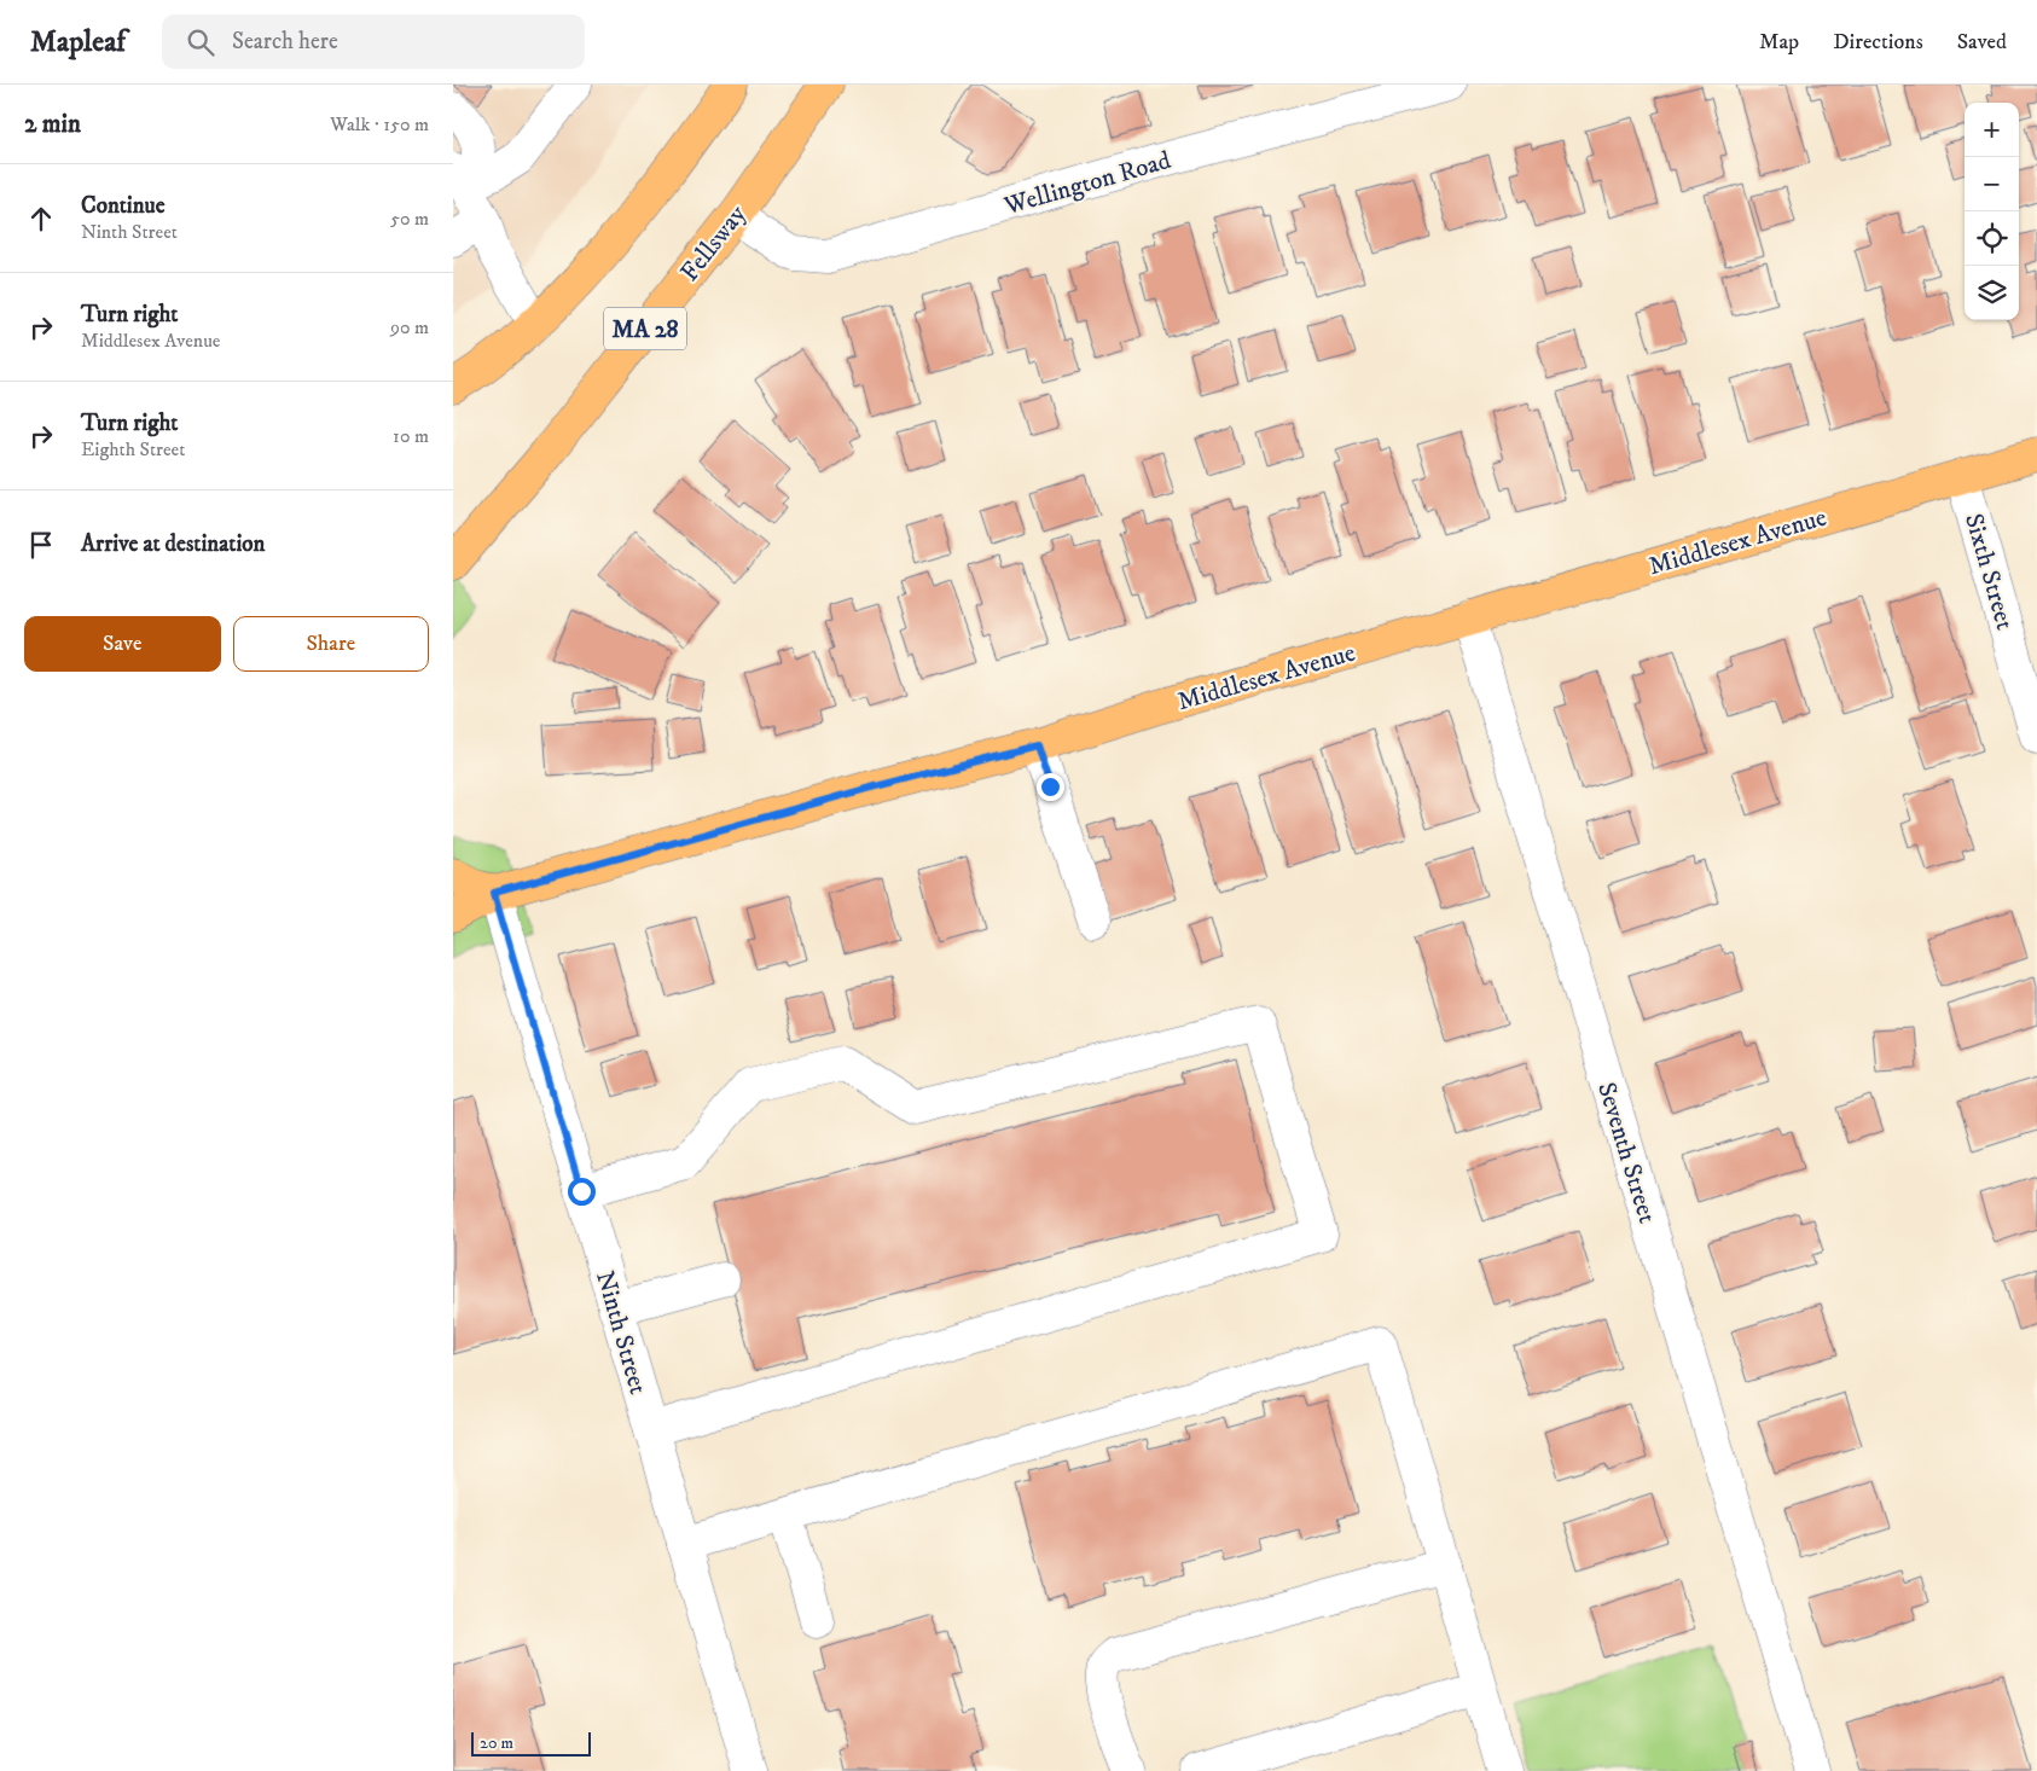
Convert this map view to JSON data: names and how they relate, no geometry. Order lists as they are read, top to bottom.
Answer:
{
  "streets": {
    "main road": ["Fellsway", "MA 28", "Middlesex Avenue"],
    "street": [
      "Wellington Road",
      "Sixth Street",
      "Seventh Street",
      "Ninth Street"
    ]
  },
  "crossings": [
    ["Wellington Road", "Fellsway"],
    ["Middlesex Avenue", "Sixth Street"],
    ["Middlesex Avenue", "Seventh Street"],
    ["Middlesex Avenue", "Ninth Street"]
  ],
  "scale_bar": "20 m",
  "page": {
    "header": "Mapleaf",
    "search": "Search here",
    "nav": ["Map", "Directions", "Saved"],
    "heading": ["2 min", "Walk · 150 m"],
    "map_buttons": ["+", "−"],
    "list": [
      ["Continue", "Ninth Street", "50 m"],
      ["Turn right", "Middlesex Avenue", "90 m"],
      ["Turn right", "Eighth Street", "10 m"],
      "Arrive at destination"
    ],
    "buttons": ["Save", "Share"],
    "scale": "20 m"
  }
}
